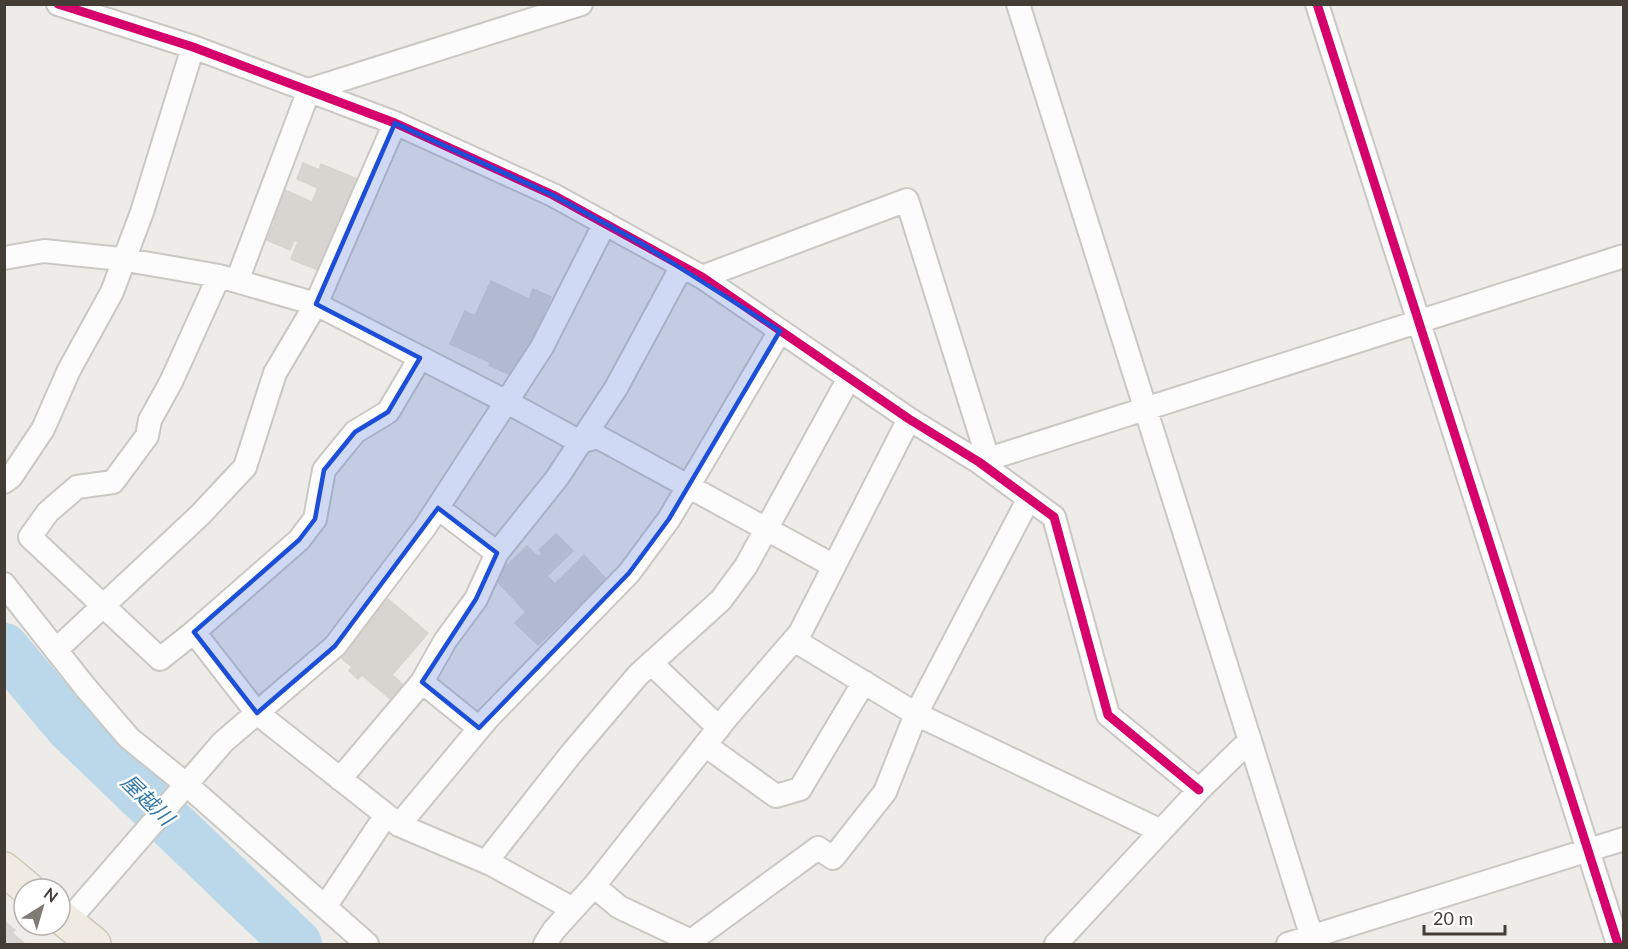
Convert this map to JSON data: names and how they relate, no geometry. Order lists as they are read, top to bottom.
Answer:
{
  "water": ["屋越川"],
  "scale_bar": "20 m",
  "north": "top right"
}
